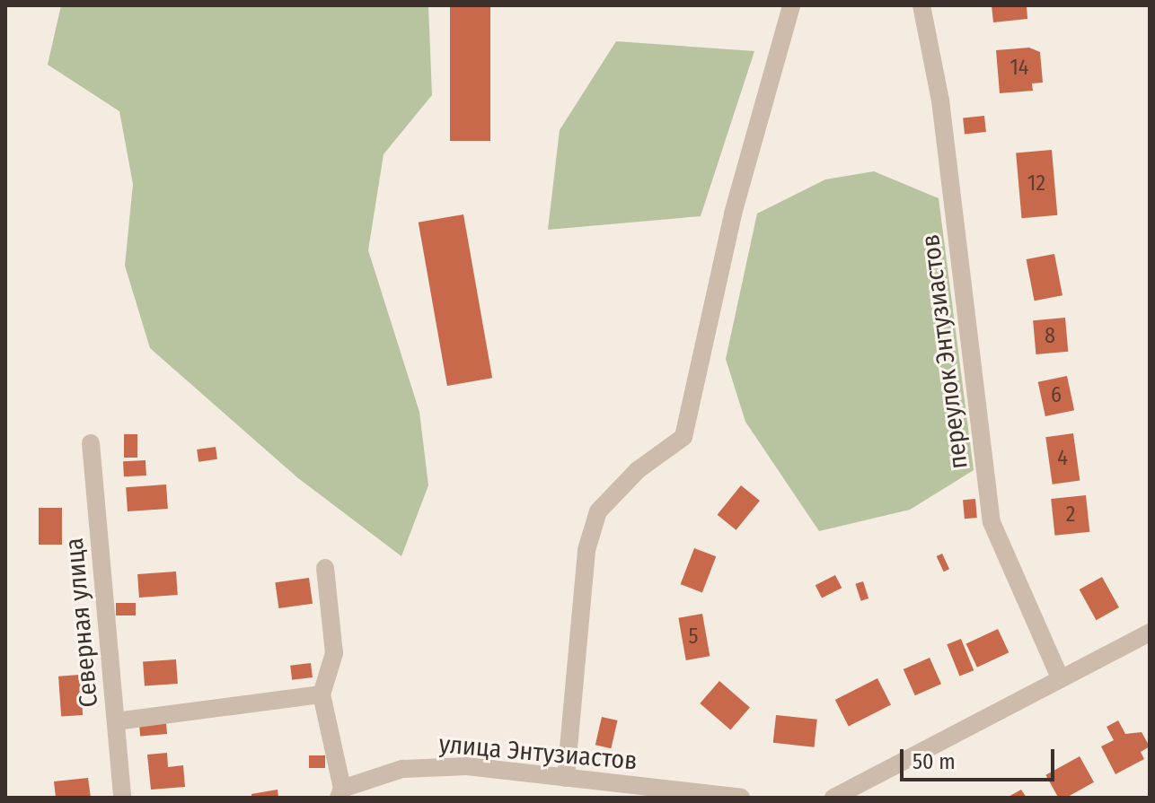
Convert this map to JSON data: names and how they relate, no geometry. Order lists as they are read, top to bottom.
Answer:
{
  "streets": {
    "street": ["переулок Энтузиастов", "Северная улица", "улица Энтузиастов"]
  },
  "house_numbers": [
    "14",
    "12",
    "8",
    "6",
    "4",
    "2",
    "5"
  ],
  "scale_bar": "50 m"
}
